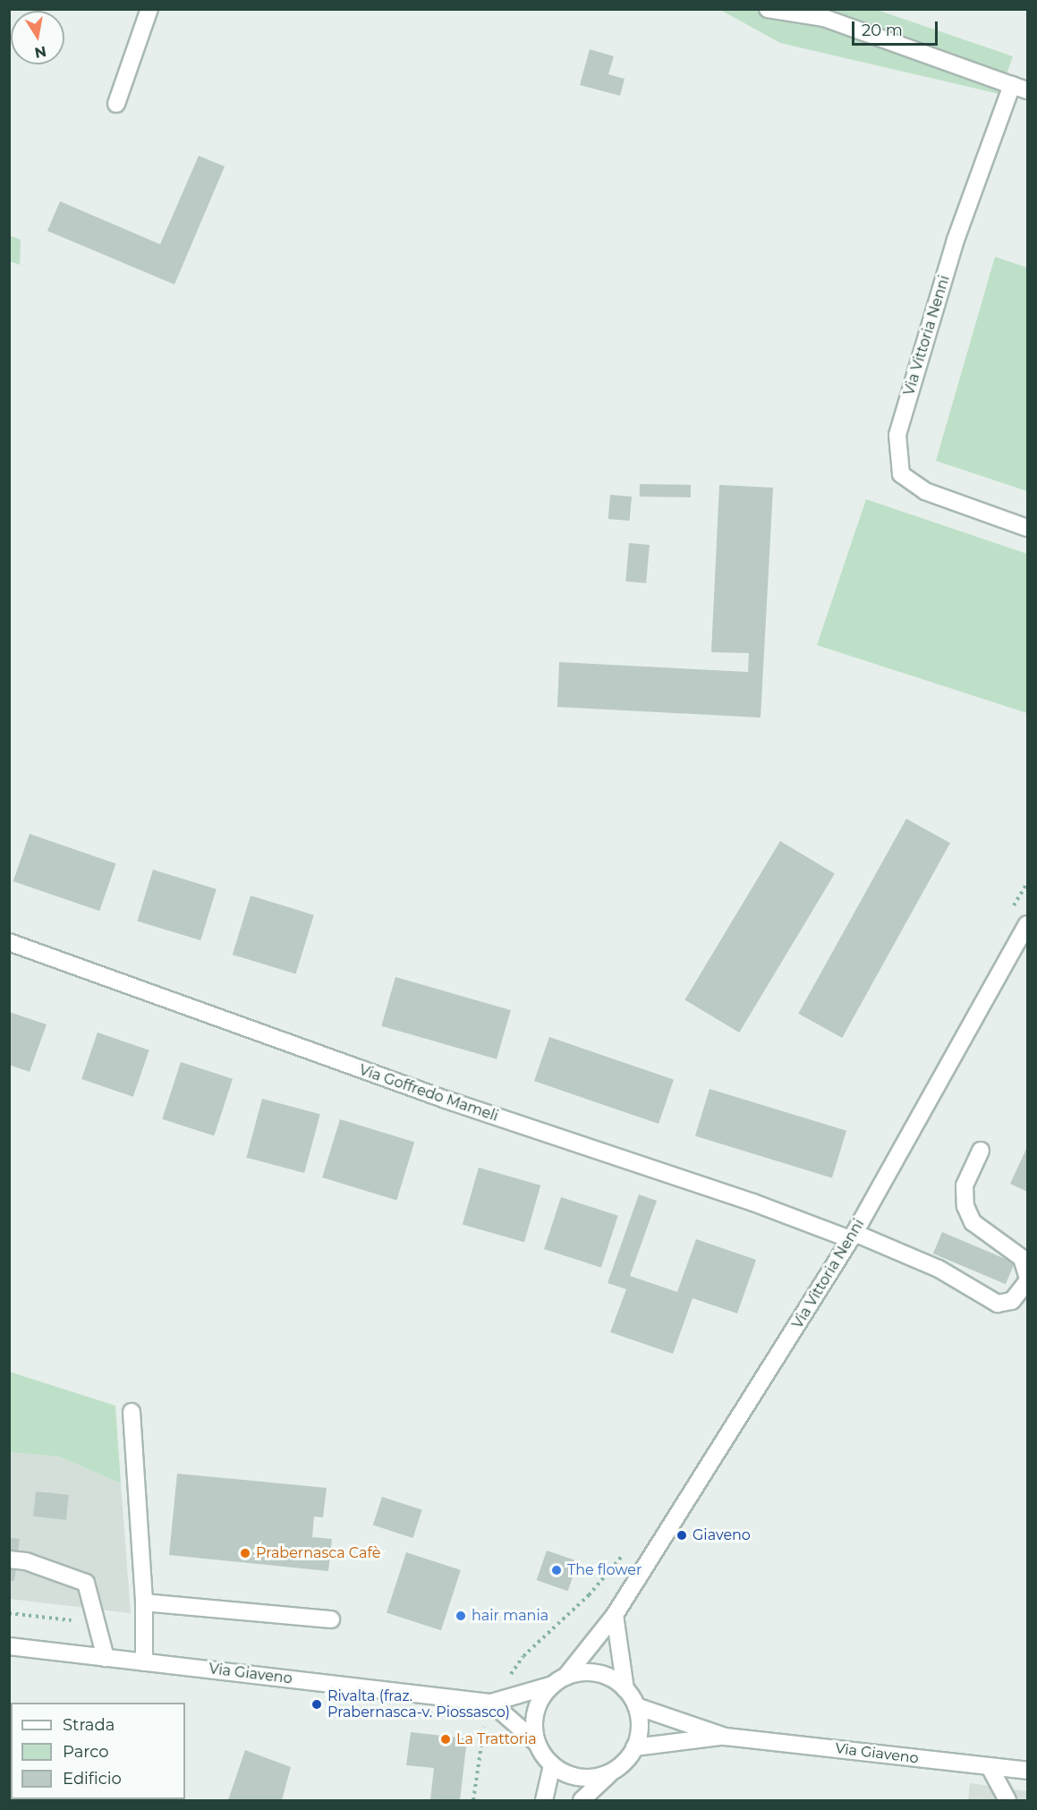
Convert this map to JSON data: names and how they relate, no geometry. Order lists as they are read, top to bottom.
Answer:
{
  "streets": {
    "street": ["Via Vittoria Nenni", "Via Goffredo Mameli", "Via Giaveno"]
  },
  "crossings": [
    ["Via Vittoria Nenni", "Via Goffredo Mameli"],
    ["Via Vittoria Nenni", "Via Giaveno"]
  ],
  "places": [
    "Giaveno",
    "Prabernasca Cafè",
    "The flower",
    "hair mania",
    "Rivalta (fraz. Prabernasca-v. Piossasco)",
    "La Trattoria"
  ],
  "legend": ["Strada", "Parco", "Edificio"],
  "scale_bar": "20 m",
  "north": "bottom"
}
